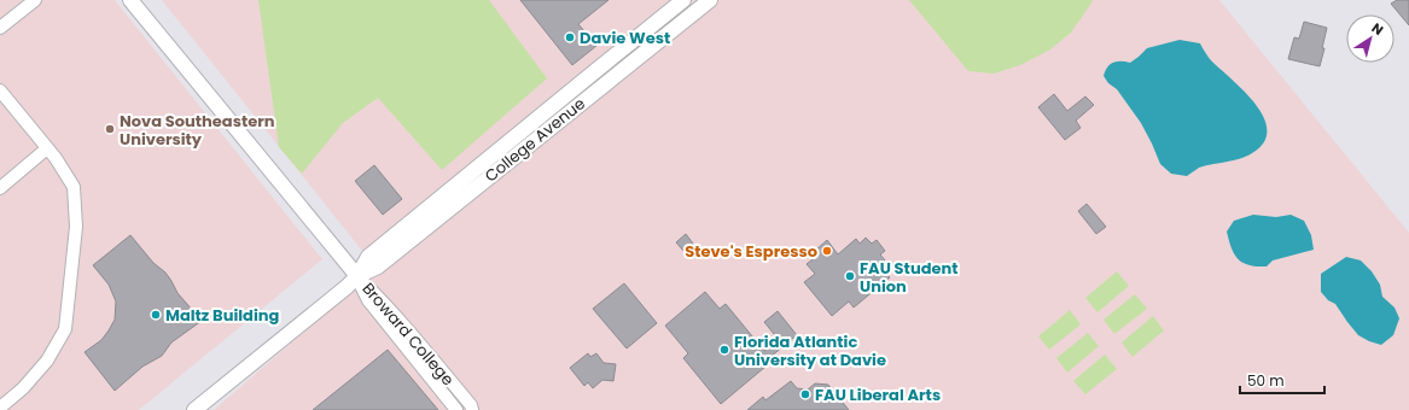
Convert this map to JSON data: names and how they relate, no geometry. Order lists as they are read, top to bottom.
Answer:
{
  "streets": {
    "street": ["College Avenue", "Broward College"]
  },
  "crossings": [
    ["College Avenue", "Broward College"]
  ],
  "places": [
    "Davie West",
    "Nova Southeastern University",
    "Steve's Espresso",
    "FAU Student Union",
    "Maltz Building",
    "Florida Atlantic University at Davie",
    "FAU Liberal Arts"
  ],
  "scale_bar": "50 m",
  "north": "top right"
}
